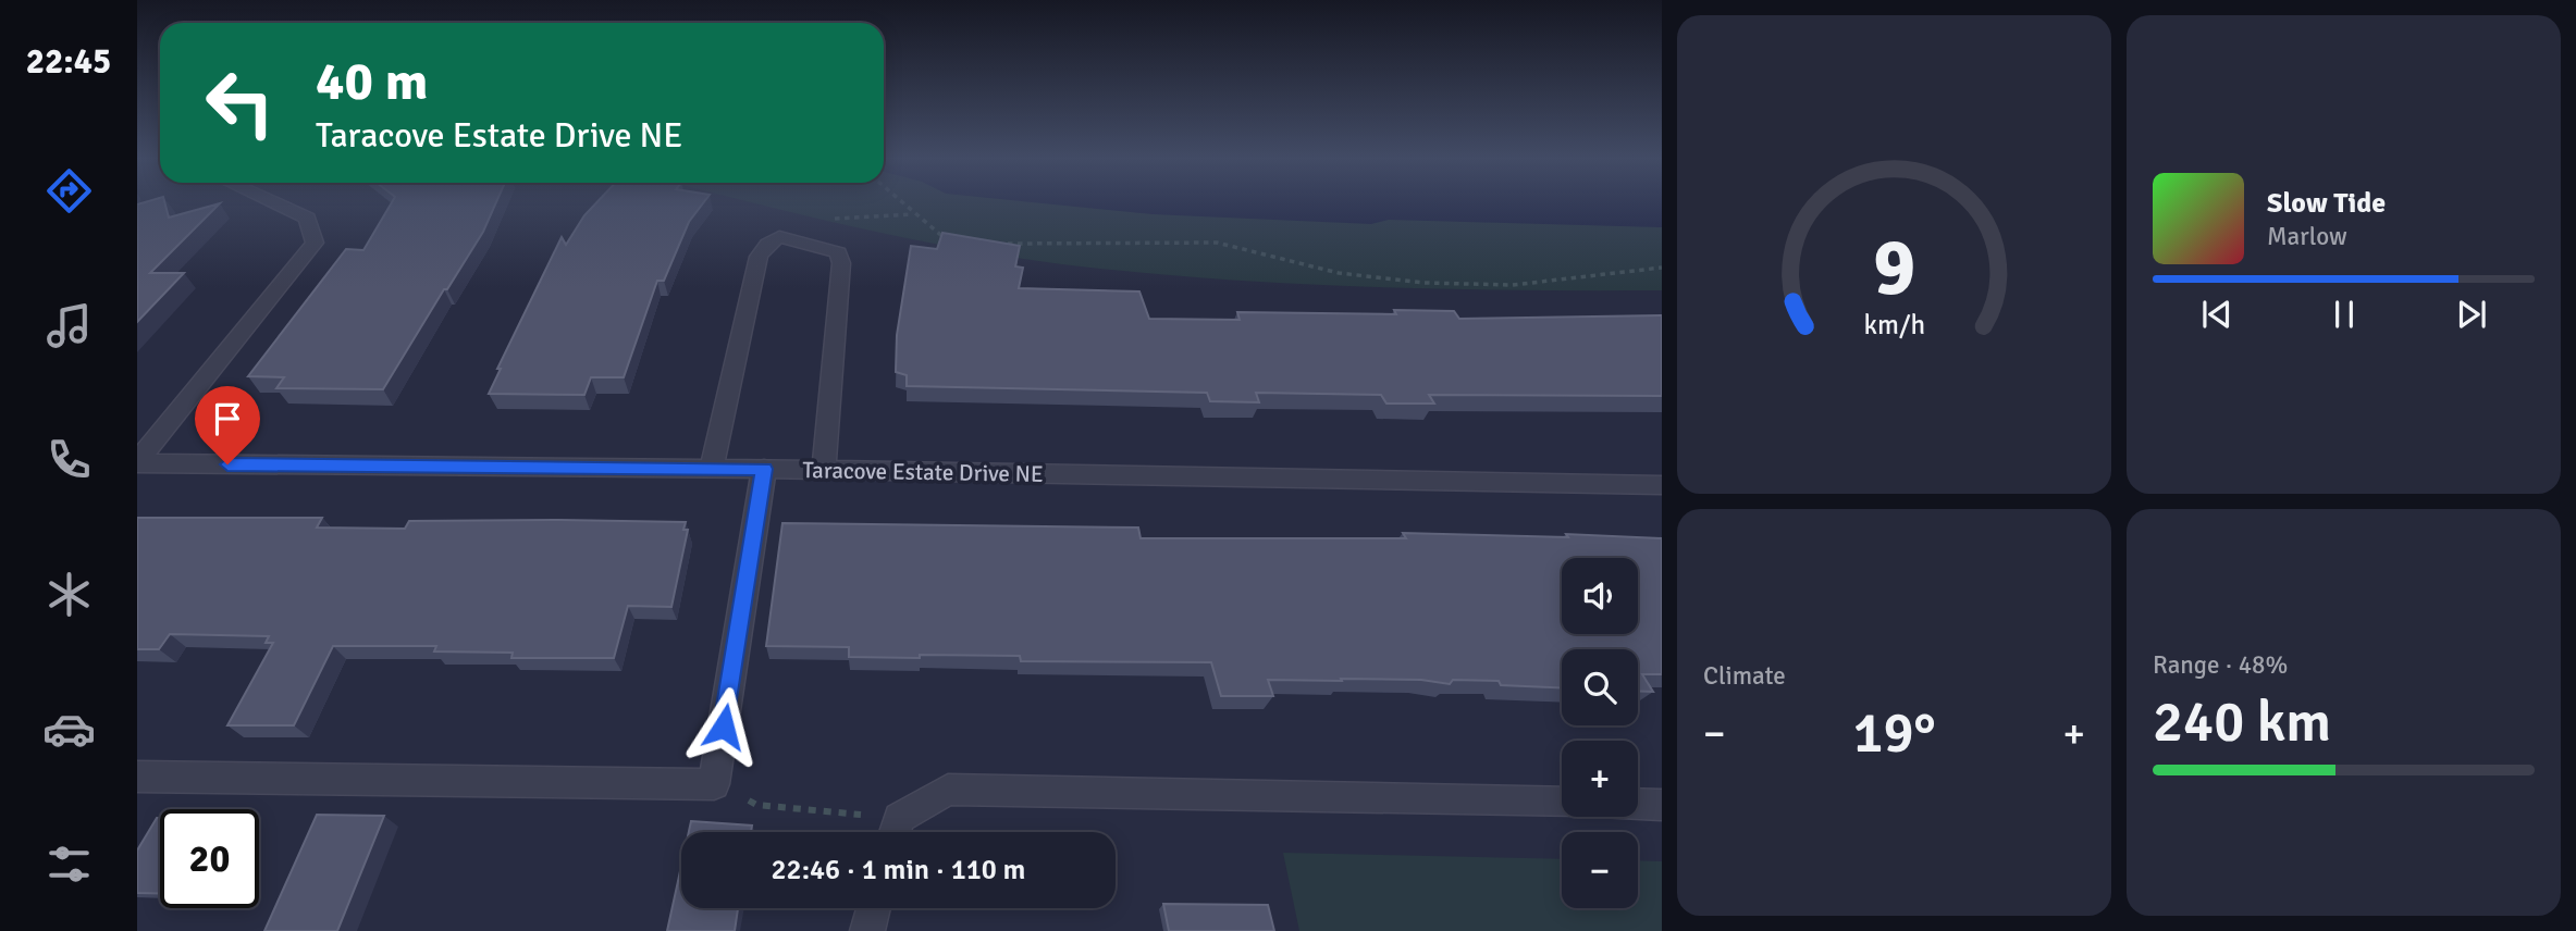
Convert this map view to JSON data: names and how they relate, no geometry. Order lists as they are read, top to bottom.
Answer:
{
  "streets": {
    "street": ["Taracove Estate Drive NE"]
  },
  "page": {
    "tabs": "22:45",
    "turn": ["40 m", "Taracove Estate Drive NE"],
    "song": ["Slow Tide", "Marlow"],
    "tile": [
      "Climate",
      ["Range · 48%", "240 km"]
    ],
    "map_buttons": ["+", "−"],
    "heat": ["−", "19°", "+"],
    "limit": "20",
    "trip": "22:46 · 1 min · 110 m",
    "gauge": ["9", "km/h"]
  }
}
